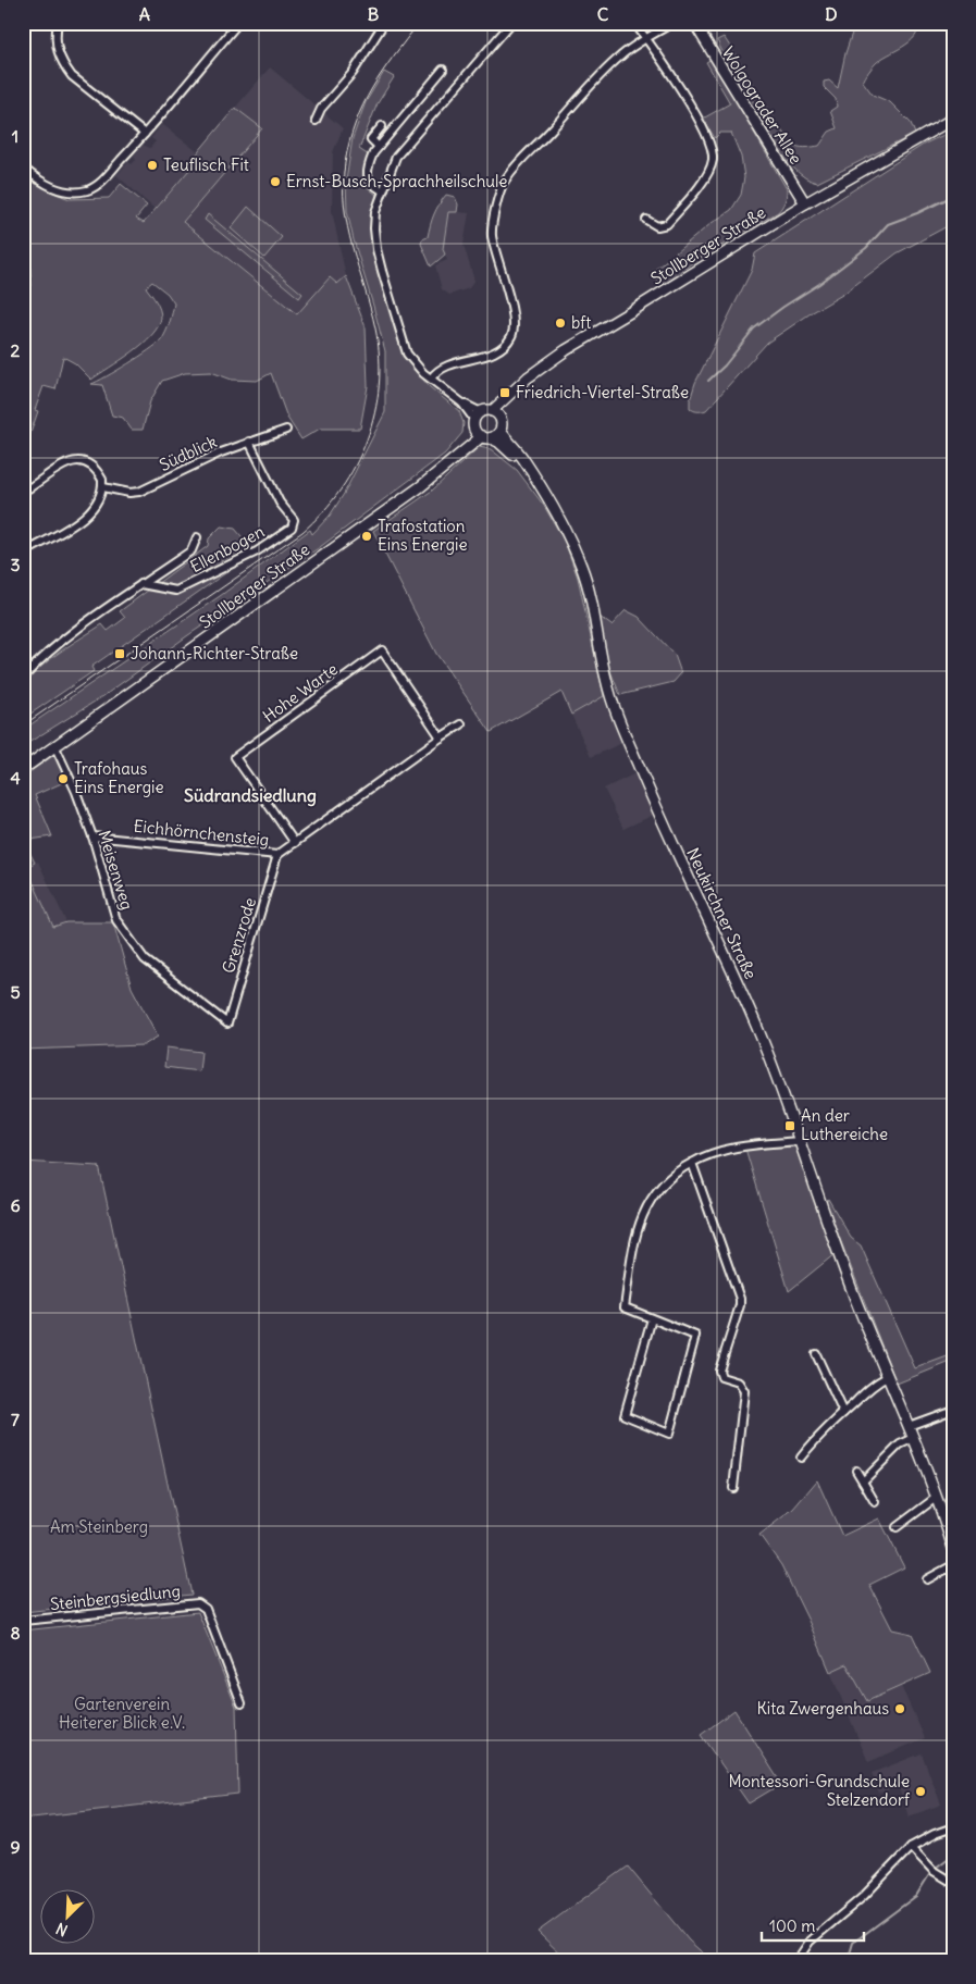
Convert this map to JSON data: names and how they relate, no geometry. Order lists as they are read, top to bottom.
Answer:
{
  "streets": {
    "main road": ["Wolgograder Allee", "Stollberger Straße", "Neukirchner Straße"],
    "street": [
      "Südblick",
      "Ellenbogen",
      "Hohe Warte",
      "Eichhörnchensteig",
      "Meisenweg",
      "Grenzrode",
      "Steinbergsiedlung"
    ]
  },
  "crossings": [
    ["Wolgograder Allee", "Stollberger Straße"],
    ["Stollberger Straße", "Meisenweg"],
    ["Stollberger Straße", "Neukirchner Straße"],
    ["Südblick", "Ellenbogen"],
    ["Hohe Warte", "Eichhörnchensteig"],
    ["Eichhörnchensteig", "Meisenweg"],
    ["Eichhörnchensteig", "Grenzrode"],
    ["Meisenweg", "Grenzrode"]
  ],
  "districts": ["Südrandsiedlung"],
  "parks": ["Am Steinberg", "Gartenverein Heiterer Blick e.V."],
  "places": {
    "other": [
      "Teuflisch Fit",
      "Ernst-Busch-Sprachheilschule",
      "bft",
      "Trafostation Eins Energie",
      "Trafohaus Eins Energie",
      "Kita Zwergenhaus",
      "Montessori-Grundschule Stelzendorf"
    ],
    "transit": ["Friedrich-Viertel-Straße", "Johann-Richter-Straße", "An der Luthereiche"]
  },
  "scale_bar": "100 m",
  "north": "bottom left",
  "grid": {
    "columns": [
      "A",
      "B",
      "C",
      "D"
    ],
    "rows": [
      "1",
      "2",
      "3",
      "4",
      "5",
      "6",
      "7",
      "8",
      "9"
    ]
  }
}
